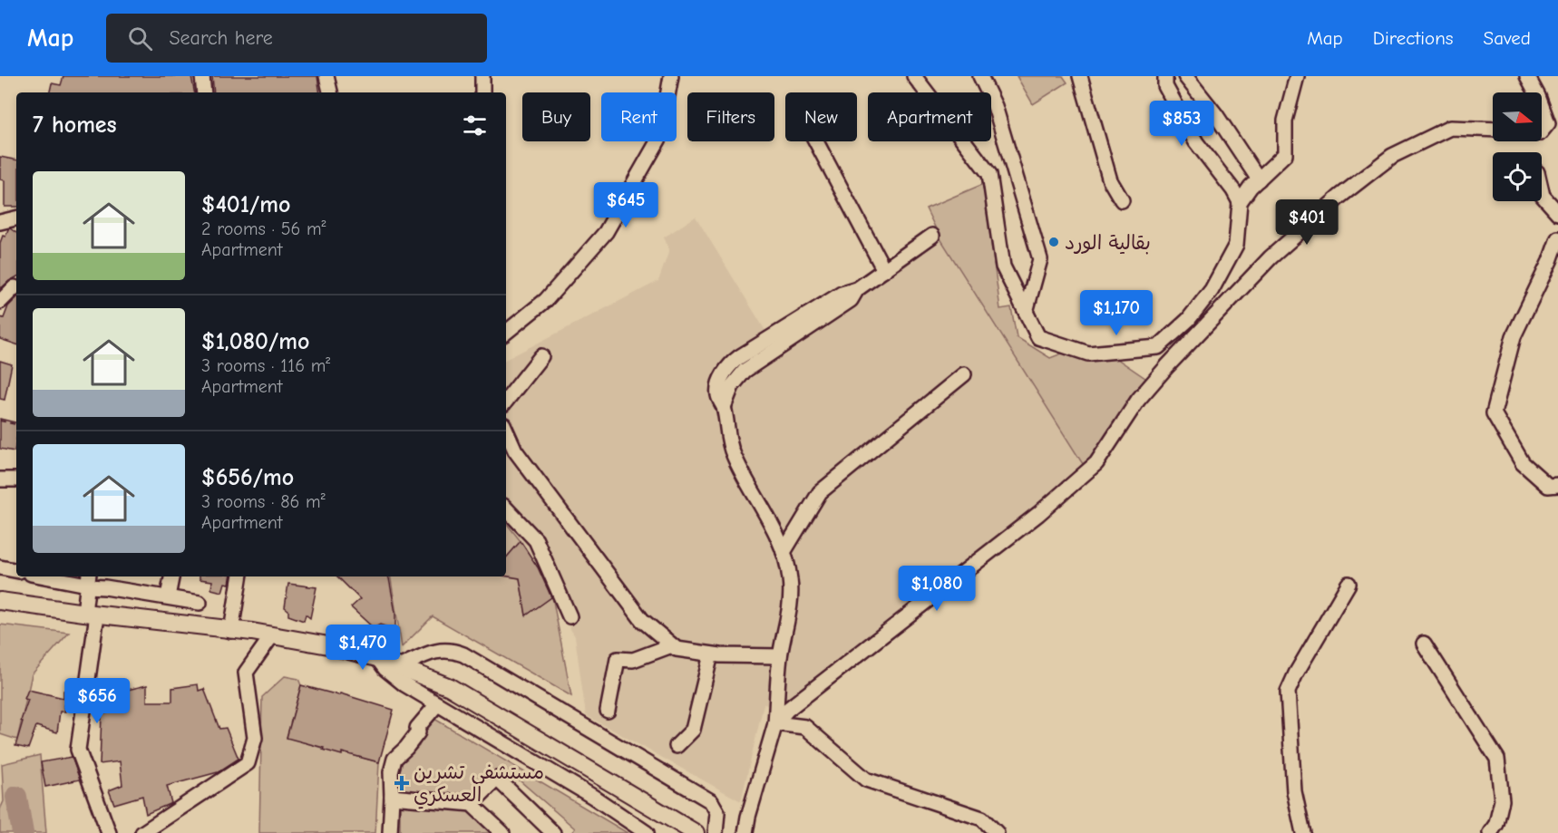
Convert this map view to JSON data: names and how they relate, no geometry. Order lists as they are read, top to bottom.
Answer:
{
  "places": {
    "other": ["بقالية الورد"],
    "health": ["مستشفى تشرين العسكري"]
  },
  "north": "right",
  "page": {
    "header": "Map",
    "search": "Search here",
    "nav": ["Map", "Directions", "Saved"],
    "chip": [
      "Buy",
      "Rent",
      "Filters",
      "New",
      "Apartment"
    ],
    "heading": "7 homes",
    "price": [
      "$853",
      "$645",
      "$401",
      "$1,170",
      "$1,080",
      "$1,470",
      "$656"
    ],
    "list": [
      {
        "name": "$401/mo",
        "note": "2 rooms · 56 m² · Apartment"
      },
      {
        "name": "$1,080/mo",
        "note": "3 rooms · 116 m² · Apartment"
      },
      {
        "name": "$656/mo",
        "note": "3 rooms · 86 m² · Apartment"
      }
    ]
  }
}
